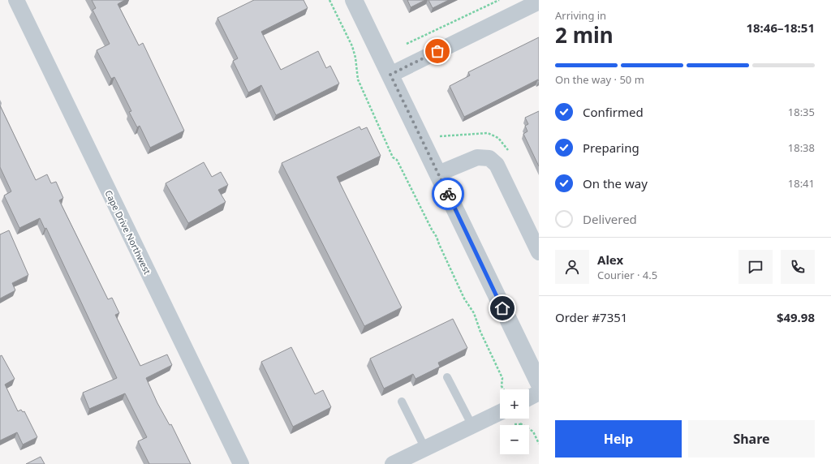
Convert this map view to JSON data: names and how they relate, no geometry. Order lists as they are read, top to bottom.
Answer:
{
  "streets": {
    "street": ["Cape Drive Northwest"]
  },
  "page": {
    "heading": ["2 min", "Arriving in", "18:46–18:51"],
    "panel": [
      "Alex",
      "Courier · 4.5",
      "Order #7351",
      "$49.98"
    ],
    "bar": "On the way · 50 m",
    "list": [
      ["Confirmed", "18:35"],
      ["Preparing", "18:38"],
      ["On the way", "18:41"],
      "Delivered"
    ],
    "map_buttons": ["+", "−"],
    "buttons": ["Help", "Share"]
  }
}
